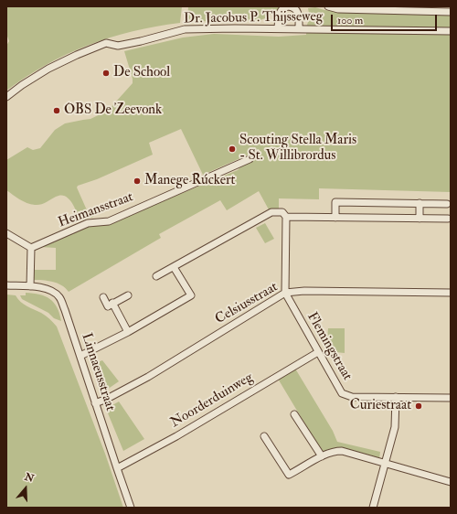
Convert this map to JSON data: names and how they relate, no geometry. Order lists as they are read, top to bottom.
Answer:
{
  "streets": {
    "street": [
      "Dr. Jacobus P. Thijsseweg",
      "Heimansstraat",
      "Celsiusstraat",
      "Flemingstraat",
      "Linnaeusstraat",
      "Noorderduinweg"
    ]
  },
  "crossings": [
    ["Celsiusstraat", "Flemingstraat"],
    ["Celsiusstraat", "Linnaeusstraat"],
    ["Flemingstraat", "Noorderduinweg"],
    ["Linnaeusstraat", "Noorderduinweg"]
  ],
  "places": [
    "De School",
    "OBS De Zeevonk",
    "Scouting Stella Maris - St. Willibrordus",
    "Manege Rúckert",
    "Curiestraat"
  ],
  "scale_bar": "100 m",
  "north": "top"
}
